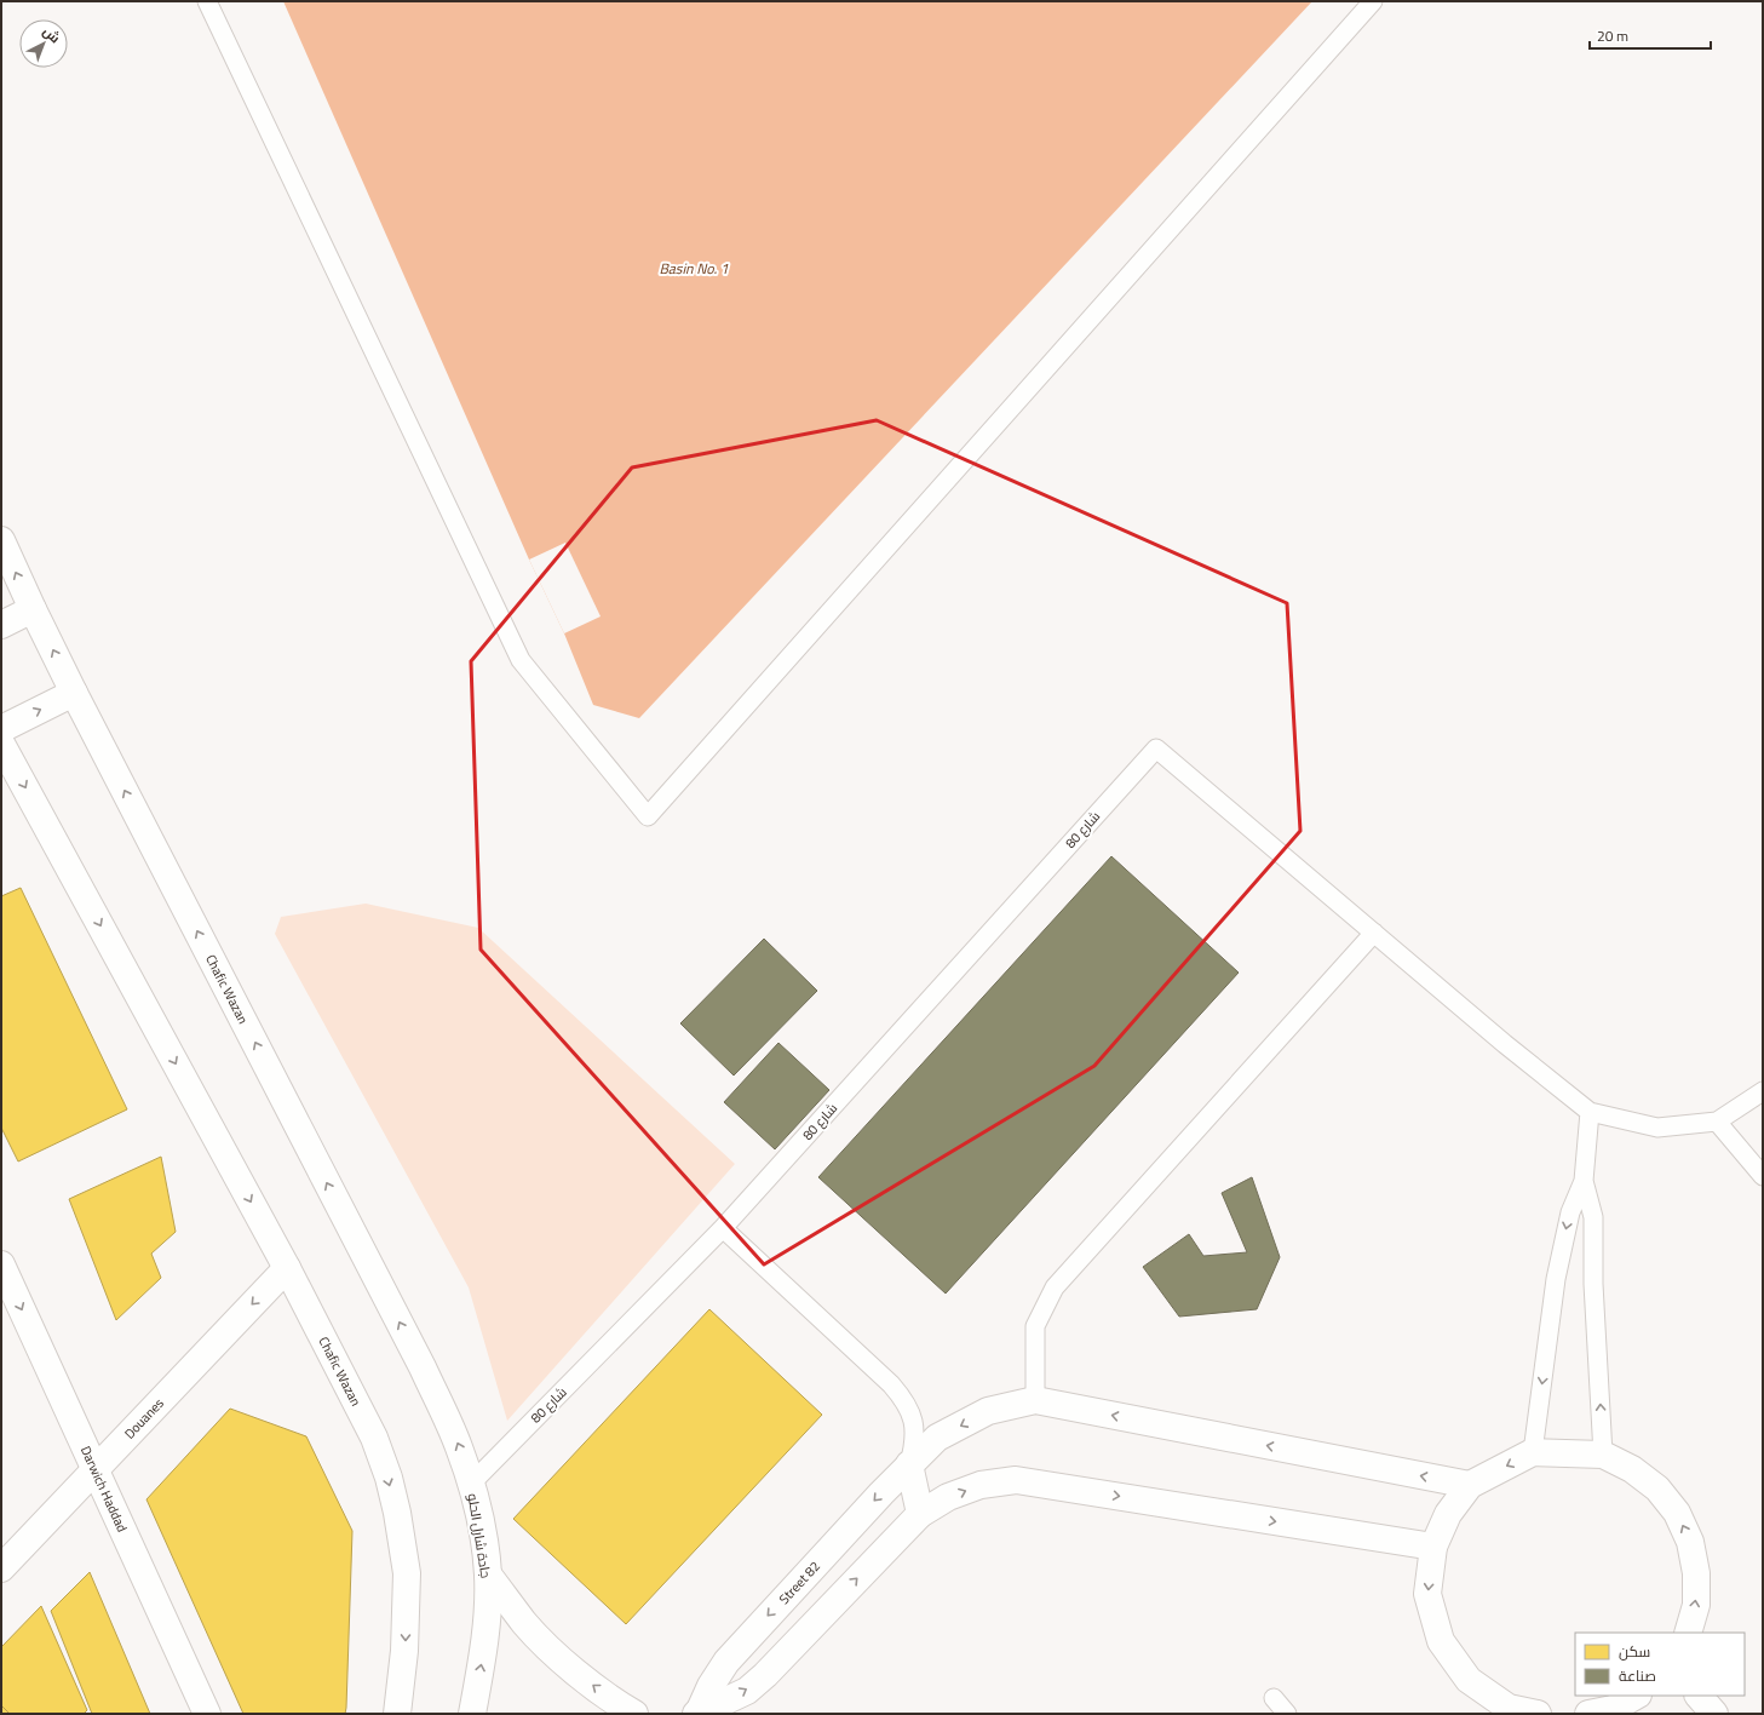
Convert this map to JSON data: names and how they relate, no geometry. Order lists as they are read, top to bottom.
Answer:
{
  "streets": {
    "main road": [
      "Chafic Wazan",
      "Douanes",
      "Darwich Haddad",
      "جادة شارل الحلو",
      "Street 82"
    ],
    "lane": ["شارع 80"]
  },
  "crossings": [
    ["شارع 80", "جادة شارل الحلو"],
    ["Chafic Wazan", "Douanes"],
    ["Chafic Wazan", "جادة شارل الحلو"],
    ["Douanes", "Darwich Haddad"]
  ],
  "one_way": ["Douanes", "Darwich Haddad", "جادة شارل الحلو"],
  "water": ["Basin No. 1"],
  "legend": ["سكن", "صناعة"],
  "scale_bar": "20 m",
  "north": "top right"
}
